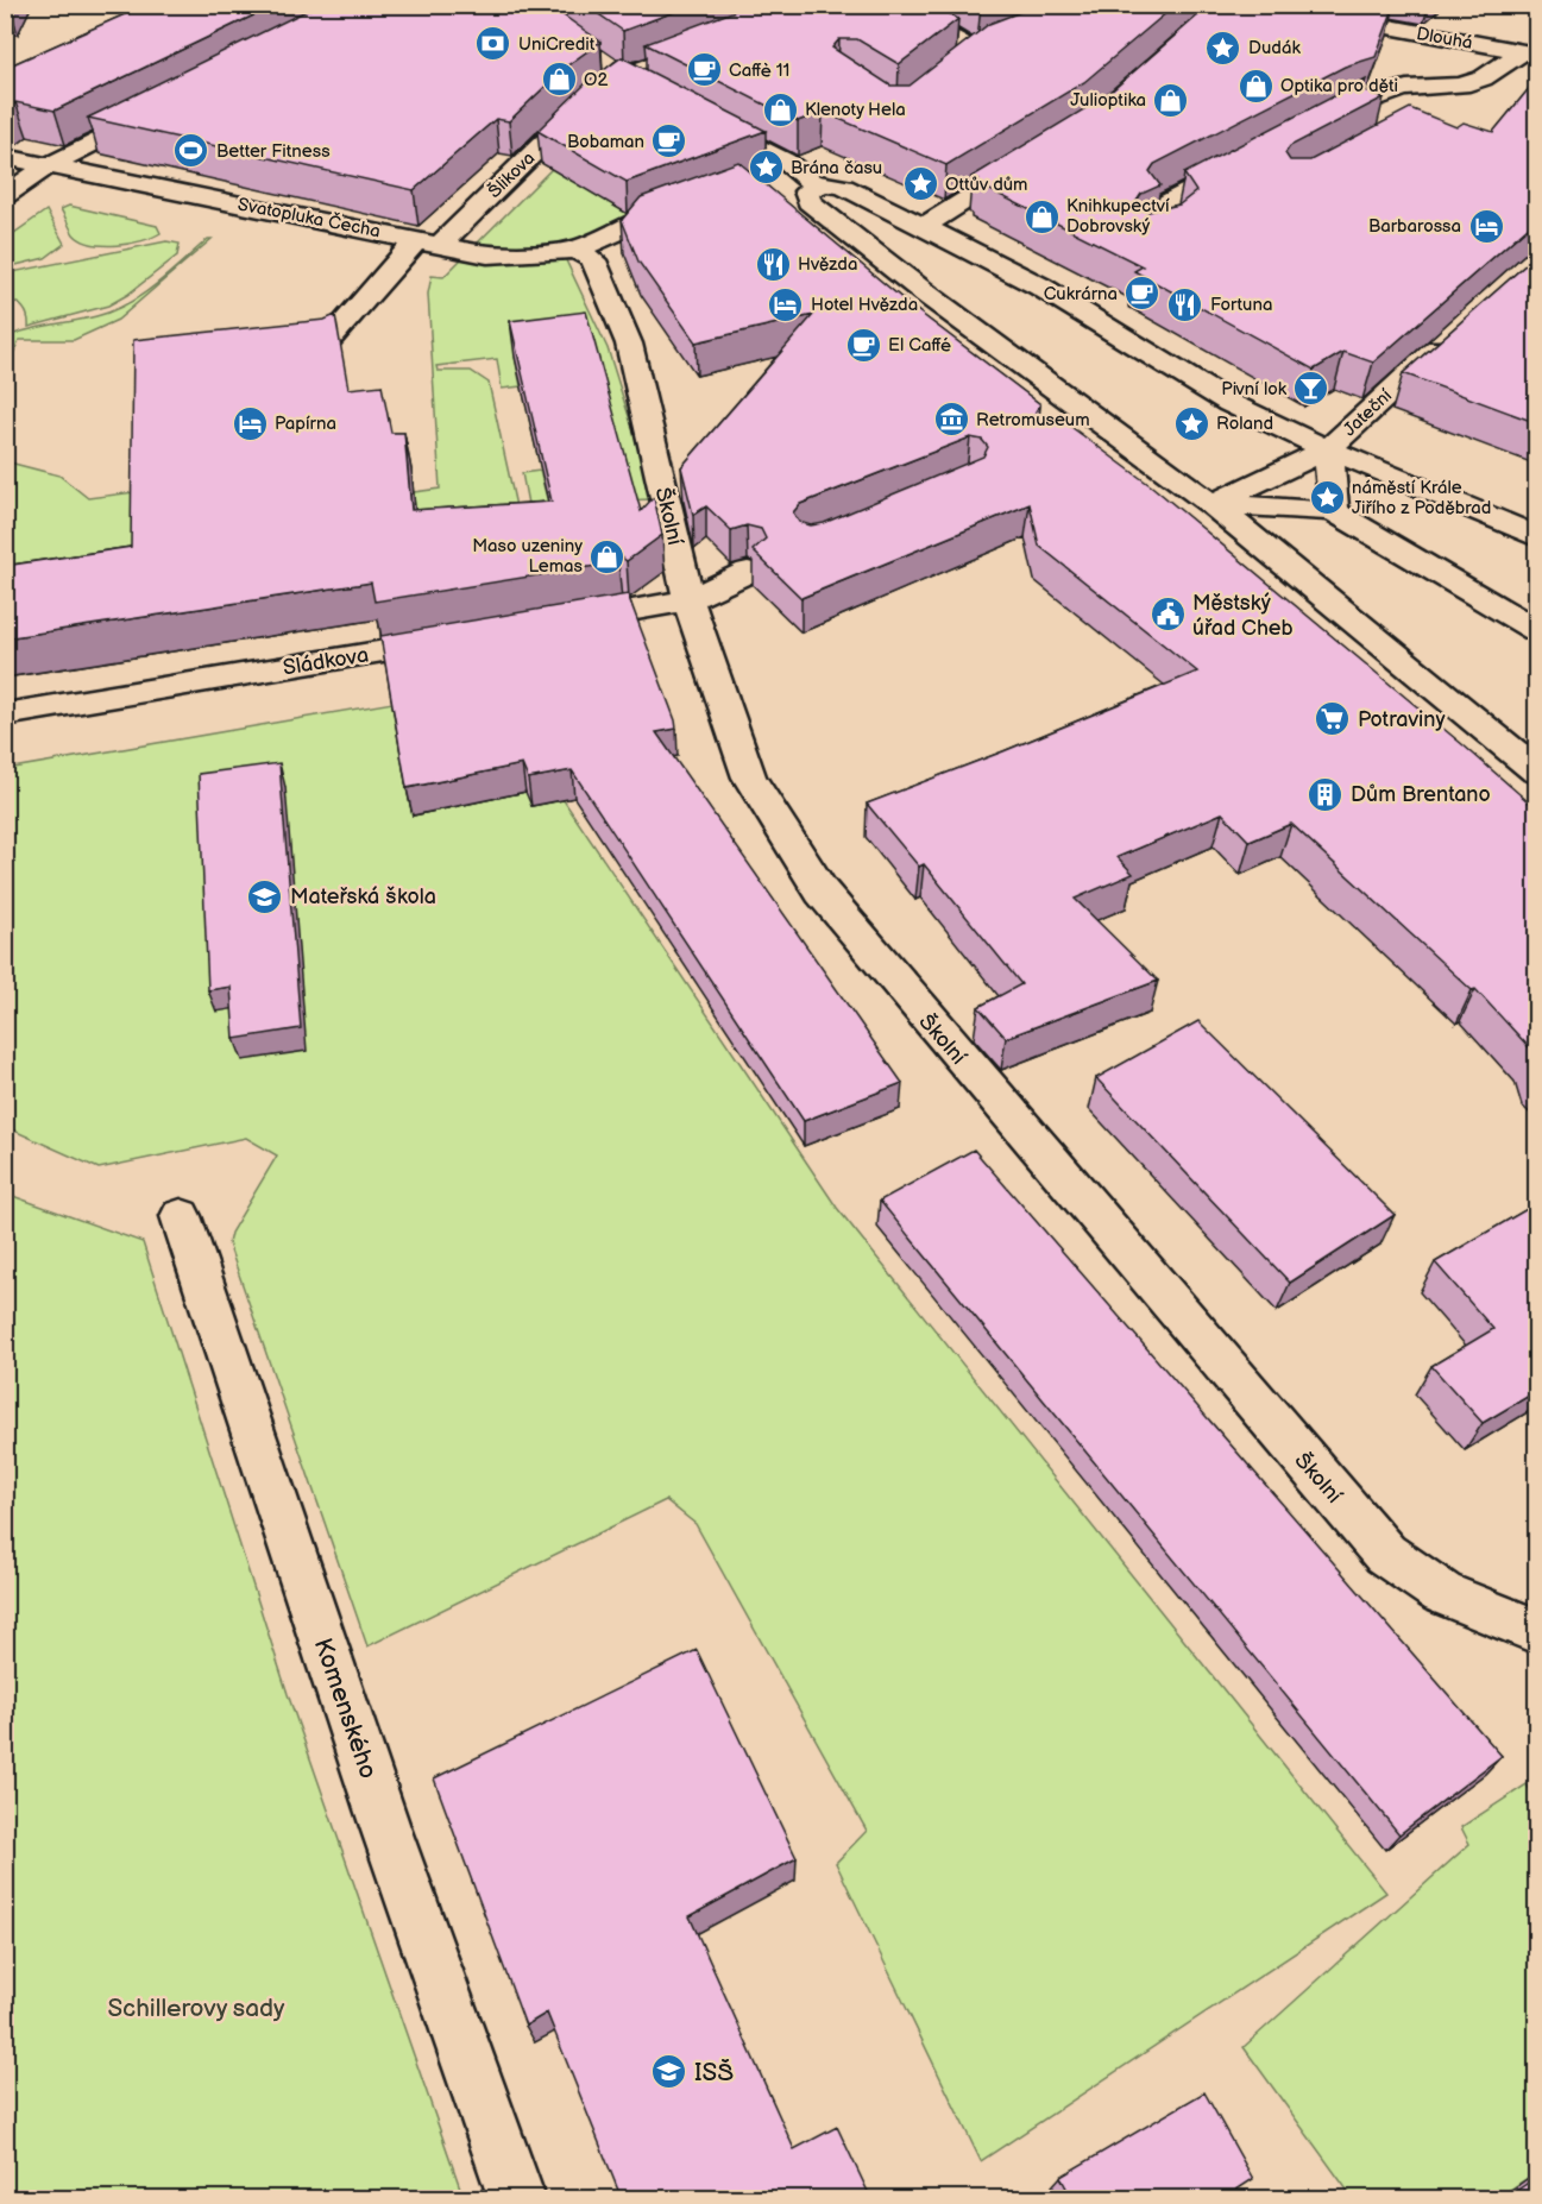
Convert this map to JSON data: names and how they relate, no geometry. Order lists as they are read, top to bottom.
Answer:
{
  "streets": {
    "street": [
      "Dlouhá",
      "Šlikova",
      "Svatopluka Čecha",
      "Jateční",
      "Školní",
      "Sládkova",
      "Komenského"
    ]
  },
  "crossings": [
    ["Šlikova", "Svatopluka Čecha"],
    ["Svatopluka Čecha", "Školní"]
  ],
  "parks": ["Schillerovy sady"],
  "places": {
    "bank": ["UniCredit"],
    "place": [
      "Dudák",
      "Brána času",
      "Ottův dům",
      "Roland",
      "náměstí Krále Jiřího z Poděbrad"
    ],
    "cafe": [
      "Caffè 11",
      "Bobaman",
      "Cukrárna",
      "El Caffé"
    ],
    "shop": [
      "O2",
      "Optika pro děti",
      "Julioptika",
      "Klenoty Hela",
      "Knihkupectví Dobrovský",
      "Maso uzeniny Lemas"
    ],
    "sports": ["Better Fitness"],
    "hotel": ["Barbarossa", "Hotel Hvězda", "Papírna"],
    "restaurant": ["Hvězda", "Fortuna"],
    "bar": ["Pivní lok"],
    "museum": ["Retromuseum"],
    "public building": ["Městský úřad Cheb"],
    "supermarket": ["Potraviny"],
    "building": ["Dům Brentano"],
    "school or university": ["Mateřská škola", "ISŠ"]
  }
}
